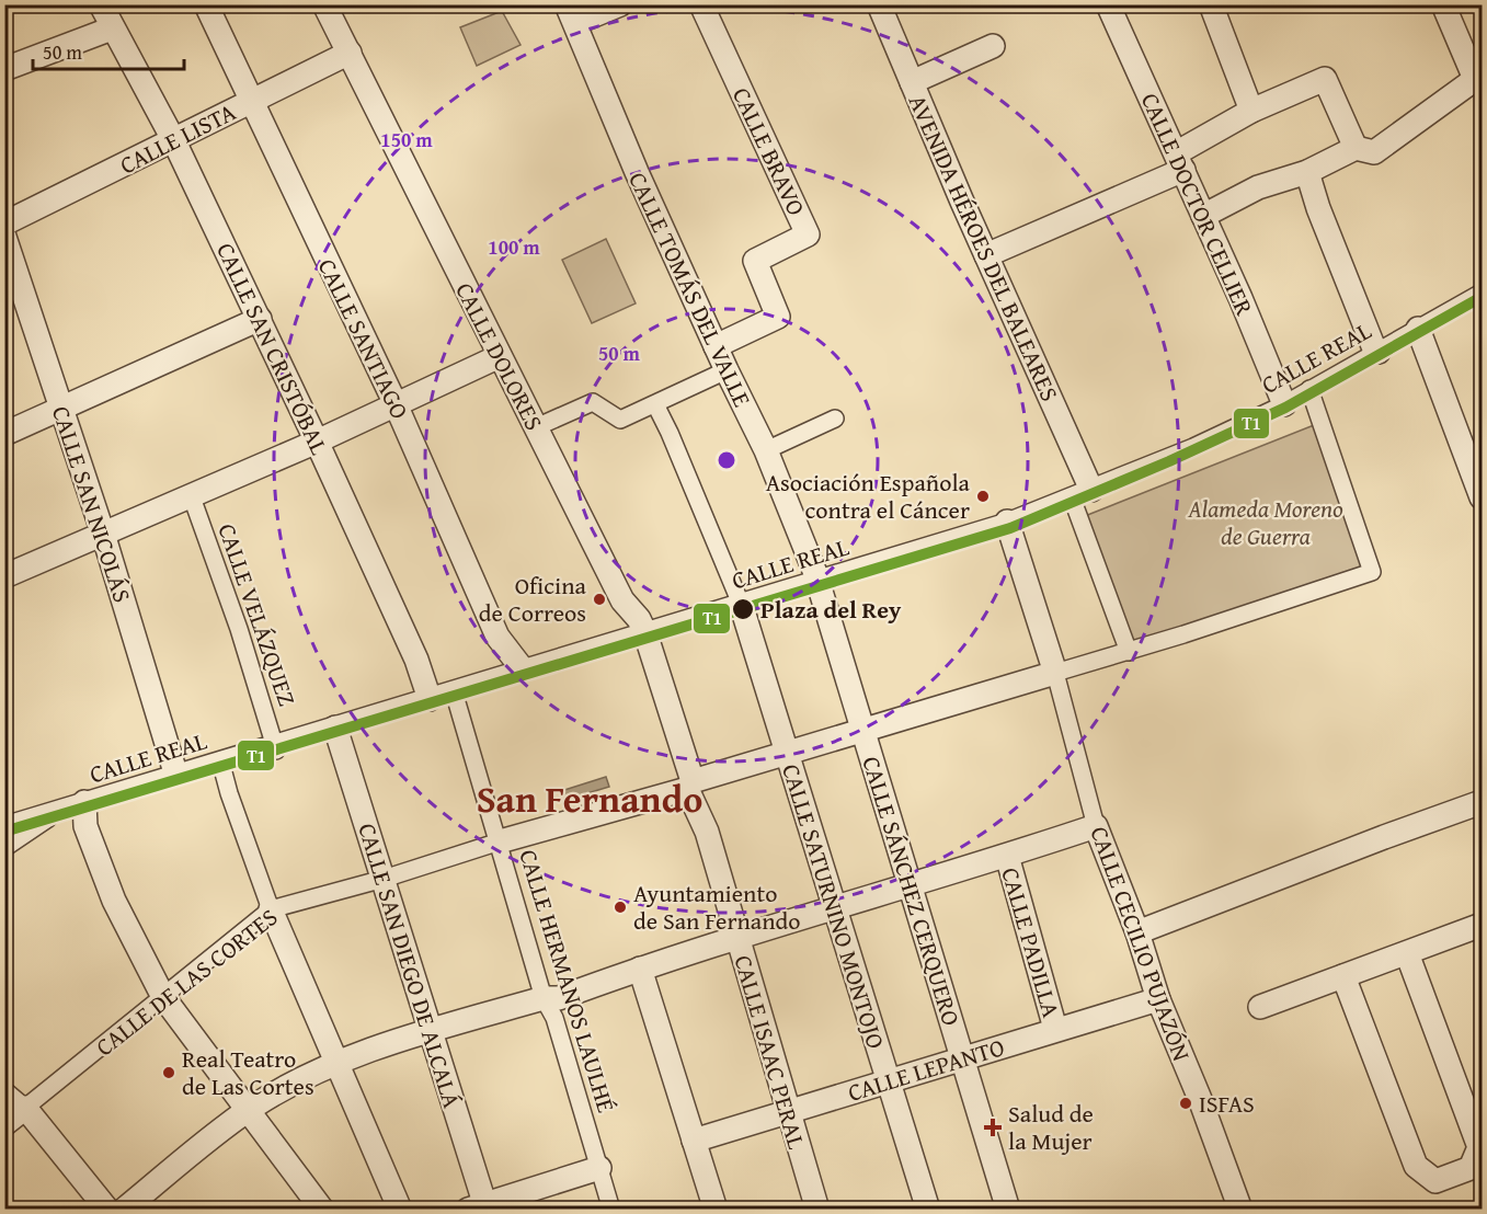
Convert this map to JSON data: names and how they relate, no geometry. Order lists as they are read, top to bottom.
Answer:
{
  "streets": {
    "street": [
      "CALLE LISTA",
      "CALLE BRAVO",
      "CALLE DOCTOR CELLIER",
      "AVENIDA HÉROES DEL BALEARES",
      "CALLE TOMÁS DEL VALLE",
      "CALLE SANTIAGO",
      "CALLE SAN CRISTÓBAL",
      "CALLE DOLORES",
      "CALLE REAL",
      "CALLE SAN NICOLÁS",
      "CALLE VELÁZQUEZ",
      "CALLE SÁNCHEZ CERQUERO",
      "CALLE SATURNINO MONTOJO",
      "CALLE PADILLA",
      "CALLE CECILIO PUJAZÓN",
      "CALLE SAN DIEGO DE ALCALÁ",
      "CALLE HERMANOS LAULHÉ",
      "CALLE DE LAS CORTES",
      "CALLE ISAAC PERAL",
      "CALLE LEPANTO"
    ]
  },
  "crossings": [
    ["CALLE LISTA", "CALLE SANTIAGO"],
    ["CALLE LISTA", "CALLE SAN CRISTÓBAL"],
    ["CALLE LISTA", "CALLE DOLORES"],
    ["CALLE BRAVO", "CALLE TOMÁS DEL VALLE"],
    ["CALLE DOCTOR CELLIER", "CALLE REAL"],
    ["AVENIDA HÉROES DEL BALEARES", "CALLE REAL"],
    ["CALLE TOMÁS DEL VALLE", "CALLE REAL"],
    ["CALLE TOMÁS DEL VALLE", "CALLE SÁNCHEZ CERQUERO"],
    ["CALLE SANTIAGO", "CALLE REAL"],
    ["CALLE SAN CRISTÓBAL", "CALLE REAL"],
    ["CALLE DOLORES", "CALLE REAL"],
    ["CALLE DOLORES", "CALLE ISAAC PERAL"],
    ["CALLE REAL", "CALLE SAN NICOLÁS"],
    ["CALLE REAL", "CALLE VELÁZQUEZ"],
    ["CALLE REAL", "CALLE SÁNCHEZ CERQUERO"],
    ["CALLE REAL", "CALLE SATURNINO MONTOJO"],
    ["CALLE REAL", "CALLE SAN DIEGO DE ALCALÁ"],
    ["CALLE REAL", "CALLE HERMANOS LAULHÉ"],
    ["CALLE REAL", "CALLE ISAAC PERAL"],
    ["CALLE SÁNCHEZ CERQUERO", "CALLE LEPANTO"],
    ["CALLE SATURNINO MONTOJO", "CALLE LEPANTO"],
    ["CALLE PADILLA", "CALLE LEPANTO"],
    ["CALLE CECILIO PUJAZÓN", "CALLE LEPANTO"],
    ["CALLE SAN DIEGO DE ALCALÁ", "CALLE DE LAS CORTES"],
    ["CALLE HERMANOS LAULHÉ", "CALLE DE LAS CORTES"],
    ["CALLE ISAAC PERAL", "CALLE LEPANTO"]
  ],
  "districts": ["San Fernando"],
  "parks": ["Alameda Moreno de Guerra"],
  "places": {
    "other": [
      "Asociación Española contra el Cáncer",
      "Oficina de Correos",
      "Plaza del Rey",
      "Ayuntamiento de San Fernando",
      "Real Teatro de Las Cortes",
      "ISFAS"
    ],
    "health": ["Salud de la Mujer"]
  },
  "lines": ["transit line T1"],
  "scale_bar": "50 m",
  "rings": ["150 m", "100 m", "50 m"]
}
